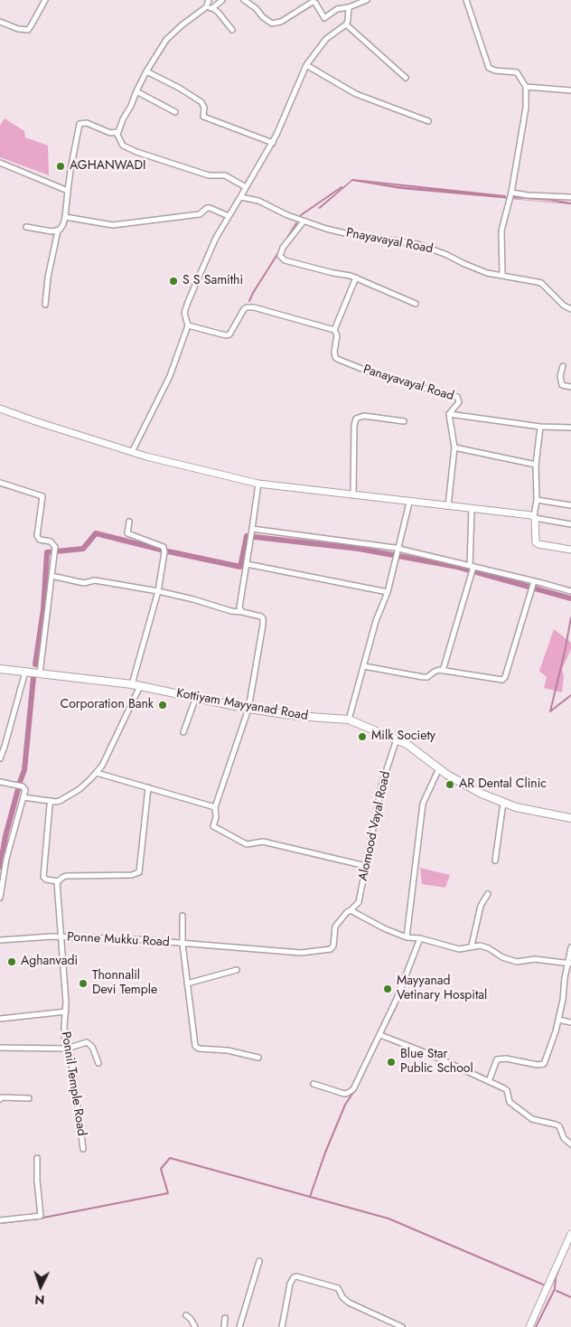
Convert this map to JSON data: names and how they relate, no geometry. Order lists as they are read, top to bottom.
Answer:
{
  "streets": {
    "main road": ["Kottiyam Mayyanad Road"],
    "street": [
      "Pnayavayal Road",
      "Panayavayal Road",
      "Alomood Vayal Road",
      "Ponne Mukku Road",
      "Ponnil Temple Road"
    ]
  },
  "crossings": [
    ["Kottiyam Mayyanad Road", "Alomood Vayal Road"],
    ["Alomood Vayal Road", "Ponne Mukku Road"],
    ["Ponne Mukku Road", "Ponnil Temple Road"]
  ],
  "places": [
    "AGHANWADI",
    "S S Samithi",
    "Corporation Bank",
    "Milk Society",
    "AR Dental Clinic",
    "Aghanvadi",
    "Thonnalil Devi Temple",
    "Mayyanad Vetinary Hospital",
    "Blue Star Public School"
  ],
  "north": "bottom"
}
